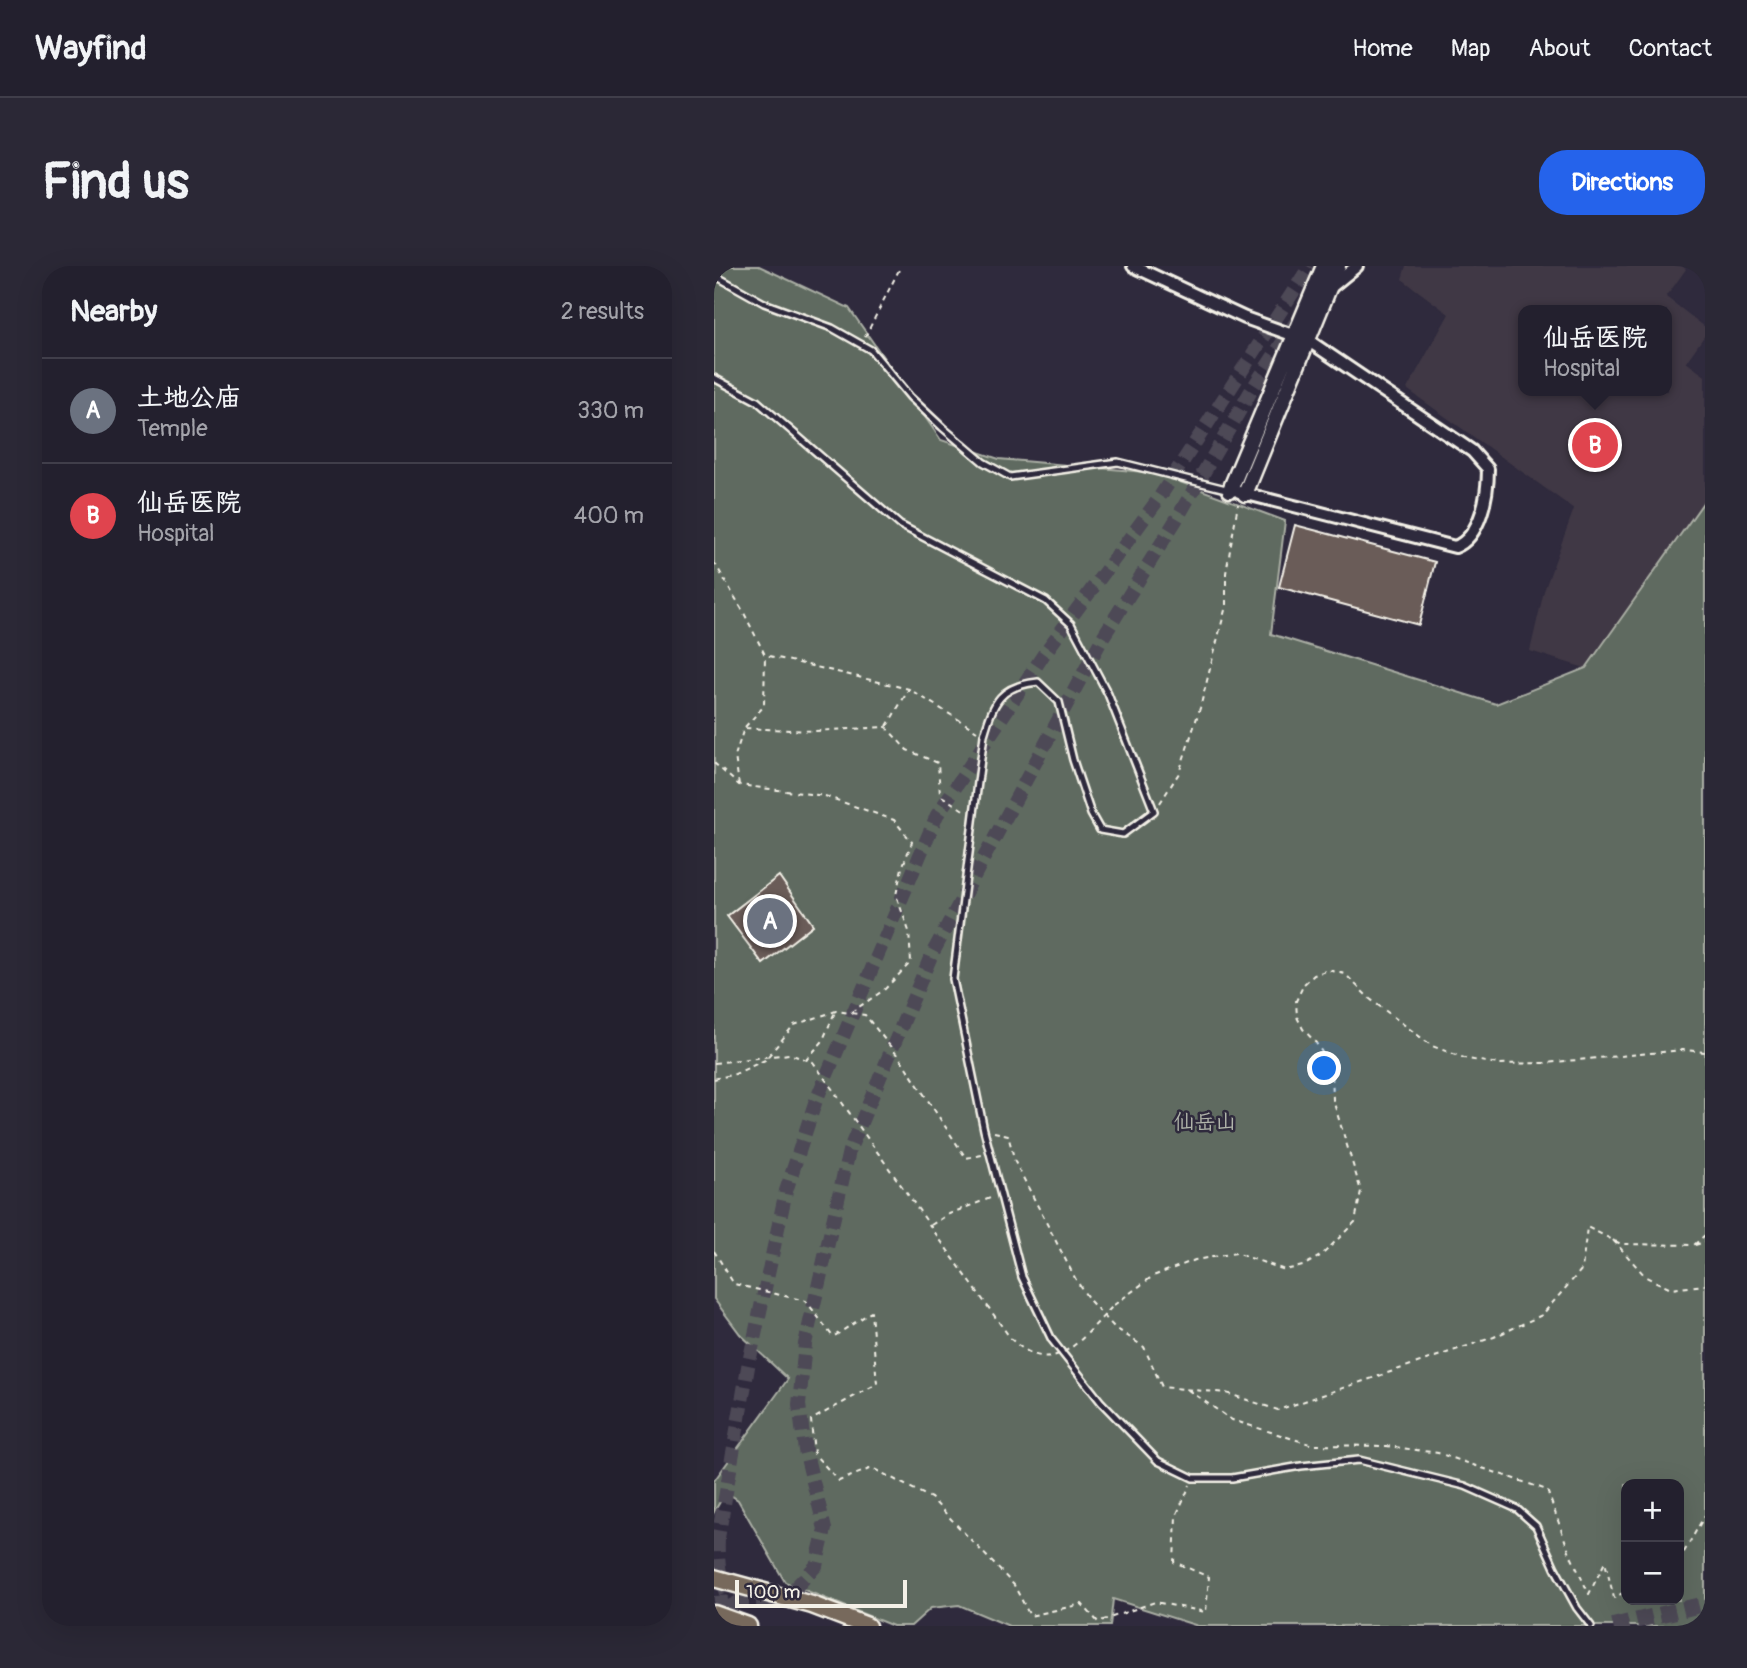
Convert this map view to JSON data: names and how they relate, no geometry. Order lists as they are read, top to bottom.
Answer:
{
  "parks": ["仙岳山"],
  "scale_bar": "100 m",
  "page": {
    "header": "Wayfind",
    "nav": [
      "Home",
      "Map",
      "About",
      "Contact"
    ],
    "buttons": "Directions",
    "title": "Find us",
    "heading": ["Nearby", "2 results"],
    "popup": ["仙岳医院", "Hospital"],
    "list": [
      {
        "mark": "A",
        "name": "土地公庙",
        "note": "Temple",
        "value": "330 m"
      },
      {
        "mark": "B",
        "name": "仙岳医院",
        "note": "Hospital",
        "value": "400 m"
      }
    ],
    "pins": ["B", "A"],
    "map_buttons": ["+", "−"],
    "scale": "100 m"
  }
}
